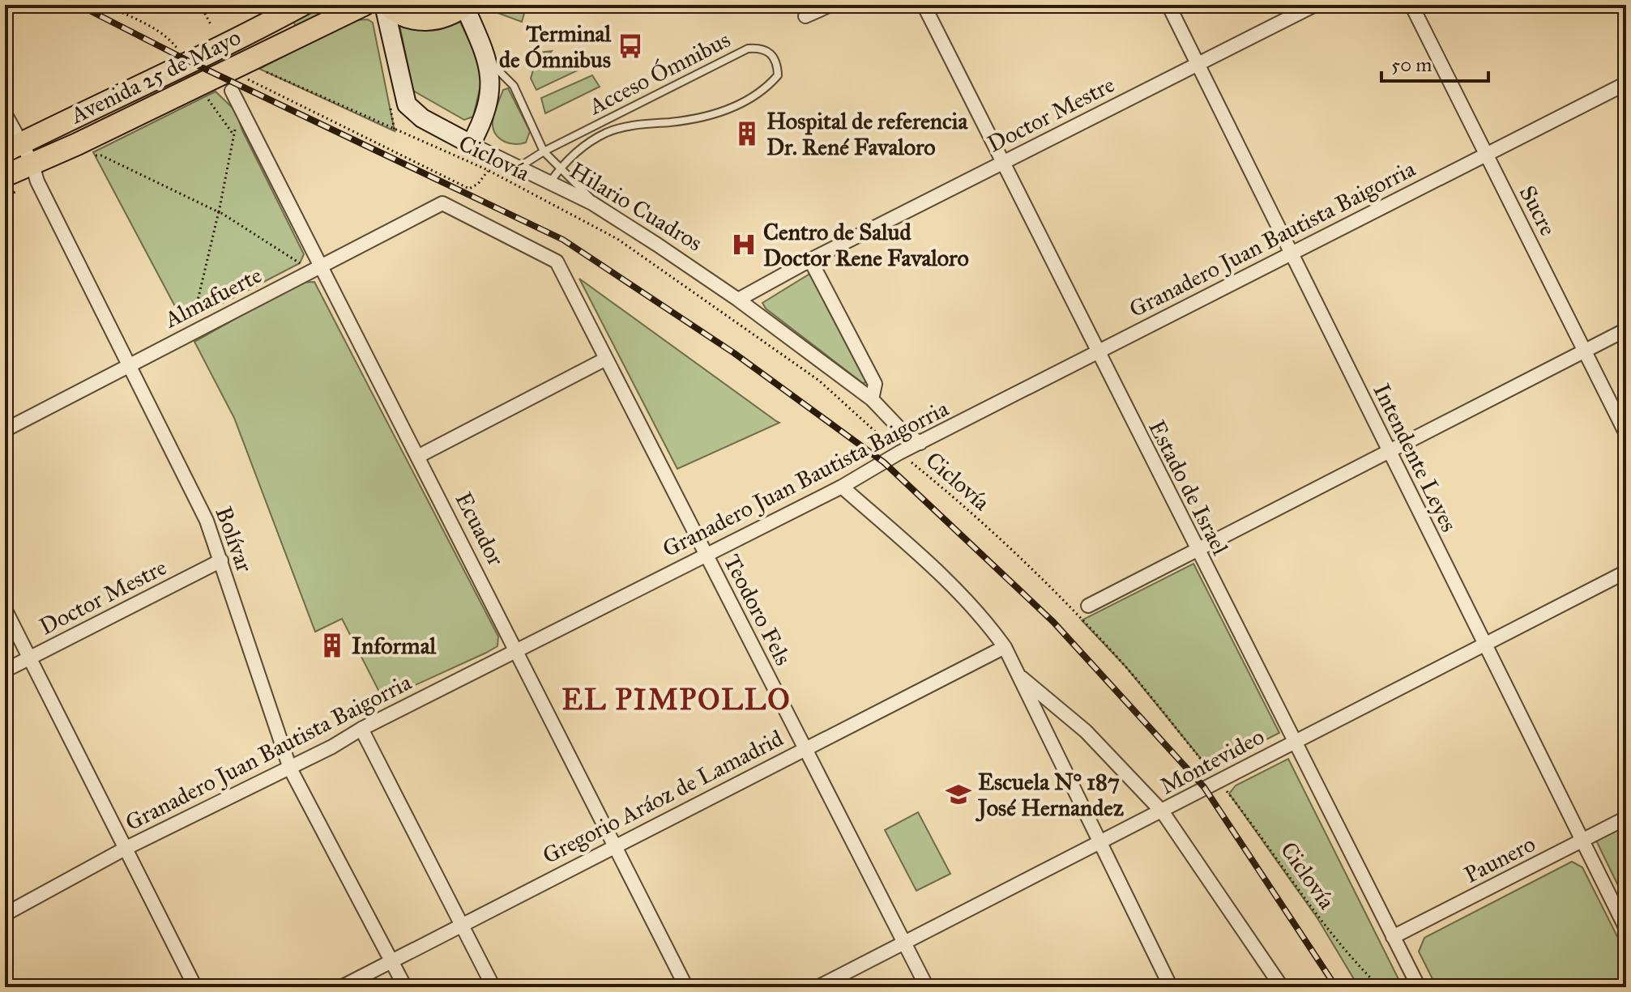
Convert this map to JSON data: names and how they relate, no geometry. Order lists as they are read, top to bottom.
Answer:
{
  "streets": {
    "main road": ["Avenida 25 de Mayo"],
    "street": [
      "Doctor Mestre",
      "Hilario Cuadros",
      "Sucre",
      "Granadero Juan Bautista Baigorria",
      "Almafuerte",
      "Intendente Leyes",
      "Estado de Israel",
      "Ecuador",
      "Bolívar",
      "Teodoro Fels",
      "Montevideo",
      "Gregorio Aráoz de Lamadrid",
      "Paunero"
    ],
    "lane": ["Acceso Ómnibus"],
    "path": ["Ciclovía"]
  },
  "crossings": [
    ["Acceso Ómnibus", "Hilario Cuadros"],
    ["Avenida 25 de Mayo", "Bolívar"],
    ["Doctor Mestre", "Hilario Cuadros"],
    ["Doctor Mestre", "Intendente Leyes"],
    ["Doctor Mestre", "Estado de Israel"],
    ["Doctor Mestre", "Bolívar"],
    ["Ciclovía", "Granadero Juan Bautista Baigorria"],
    ["Ciclovía", "Montevideo"],
    ["Hilario Cuadros", "Granadero Juan Bautista Baigorria"],
    ["Sucre", "Granadero Juan Bautista Baigorria"],
    ["Granadero Juan Bautista Baigorria", "Intendente Leyes"],
    ["Granadero Juan Bautista Baigorria", "Estado de Israel"],
    ["Granadero Juan Bautista Baigorria", "Ecuador"],
    ["Granadero Juan Bautista Baigorria", "Bolívar"],
    ["Granadero Juan Bautista Baigorria", "Teodoro Fels"],
    ["Almafuerte", "Ecuador"],
    ["Almafuerte", "Bolívar"],
    ["Almafuerte", "Teodoro Fels"],
    ["Intendente Leyes", "Montevideo"],
    ["Intendente Leyes", "Paunero"],
    ["Estado de Israel", "Montevideo"],
    ["Estado de Israel", "Paunero"],
    ["Ecuador", "Gregorio Aráoz de Lamadrid"],
    ["Bolívar", "Gregorio Aráoz de Lamadrid"],
    ["Teodoro Fels", "Montevideo"],
    ["Teodoro Fels", "Gregorio Aráoz de Lamadrid"]
  ],
  "districts": ["EL PIMPOLLO"],
  "places": {
    "bus stop": ["Terminal de Ómnibus"],
    "building": ["Hospital de referencia Dr. René Favaloro", "Informal"],
    "hospital": ["Centro de Salud Doctor Rene Favaloro"],
    "school or university": ["Escuela N° 187 José Hernandez"]
  },
  "scale_bar": "50 m"
}
